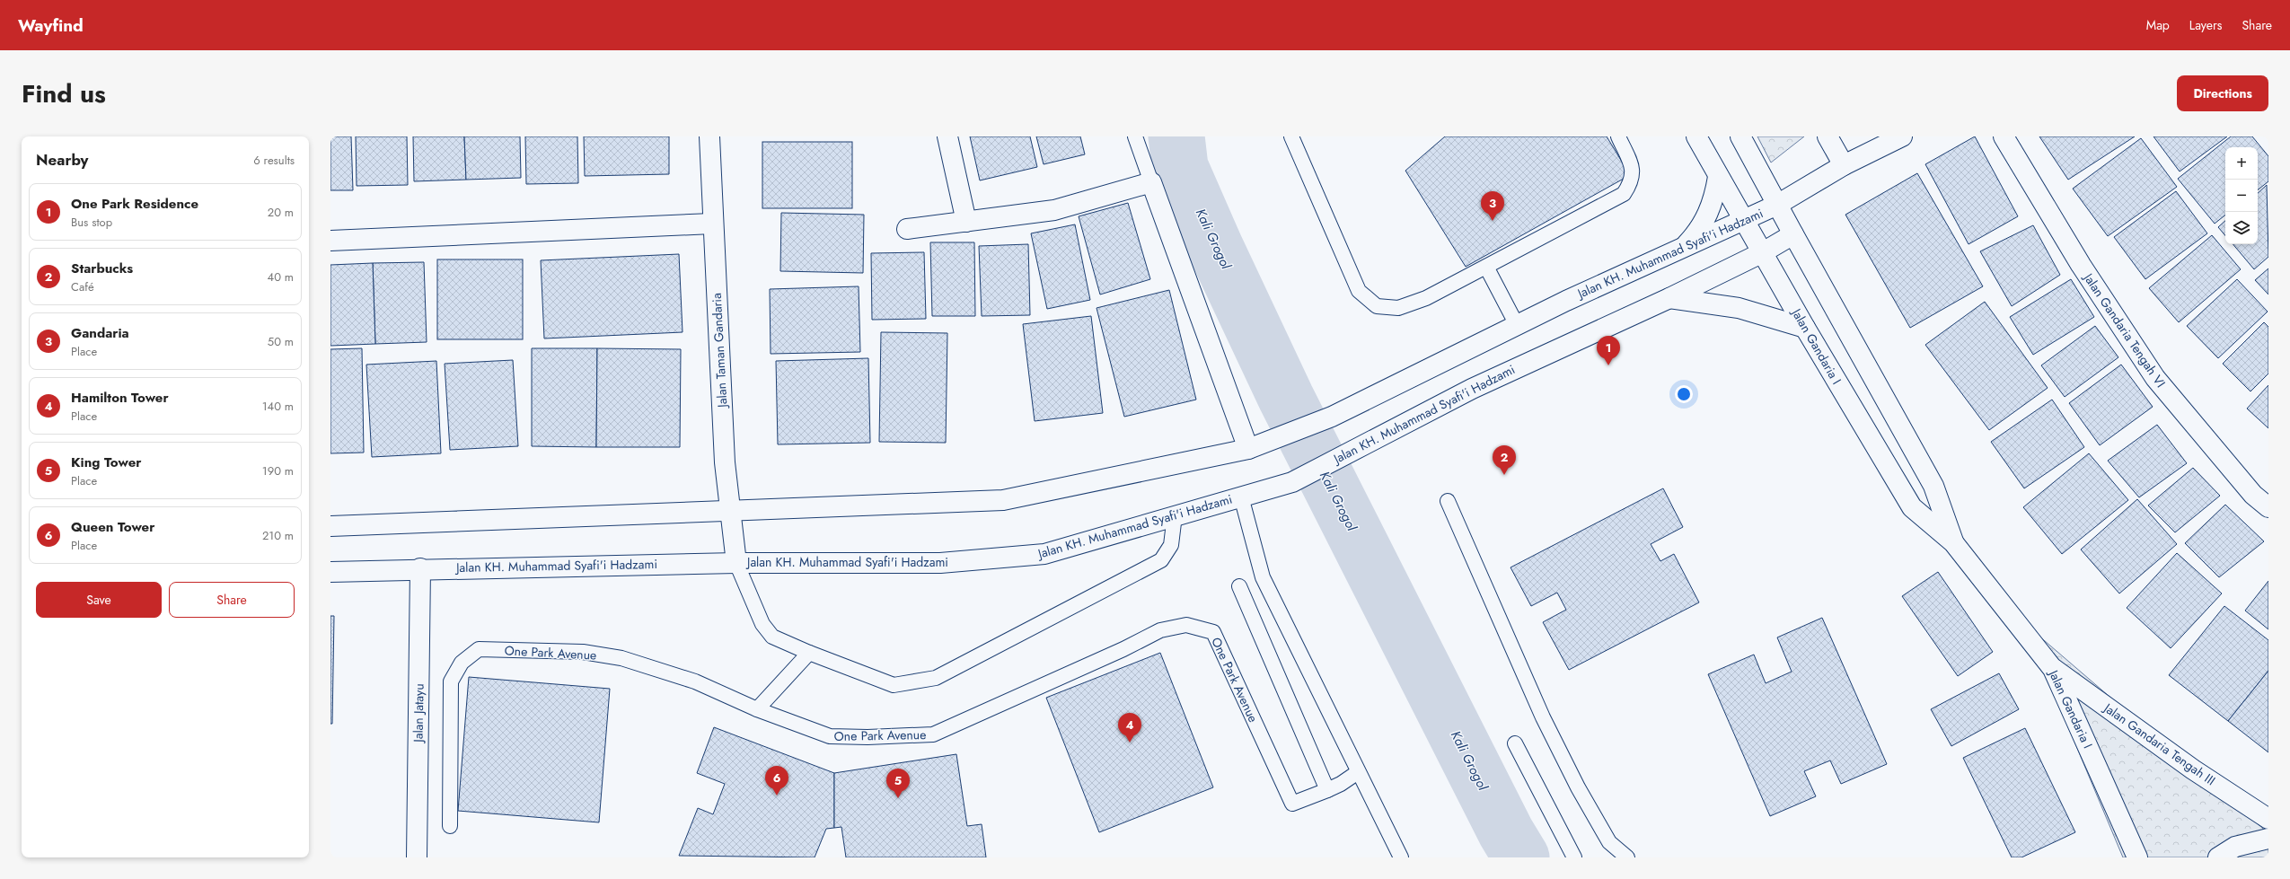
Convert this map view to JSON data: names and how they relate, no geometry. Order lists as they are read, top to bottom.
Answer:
{
  "streets": {
    "main road": [
      "Jalan KH. Muhammad Syafi'i Hadzami",
      "Jalan Gandaria Tengah VI",
      "Jalan Gandaria I",
      "Jalan Taman Gandaria",
      "Jalan Jatayu",
      "Jalan Gandaria Tengah III"
    ],
    "lane": ["One Park Avenue"]
  },
  "crossings": [
    ["Jalan KH. Muhammad Syafi'i Hadzami", "Jalan Gandaria I"],
    ["Jalan KH. Muhammad Syafi'i Hadzami", "Jalan Taman Gandaria"],
    ["Jalan KH. Muhammad Syafi'i Hadzami", "Jalan Jatayu"],
    ["Jalan Gandaria I", "Jalan Gandaria Tengah III"]
  ],
  "water": ["Kali Grogol"],
  "page": {
    "header": "Wayfind",
    "nav": ["Map", "Layers", "Share"],
    "title": "Find us",
    "buttons": [
      "Directions",
      ["Save", "Share"]
    ],
    "heading": ["Nearby", "6 results"],
    "map_buttons": ["+", "−"],
    "list": [
      {
        "mark": "1",
        "name": "One Park Residence",
        "note": "Bus stop",
        "value": "20 m"
      },
      {
        "mark": "2",
        "name": "Starbucks",
        "note": "Café",
        "value": "40 m"
      },
      {
        "mark": "3",
        "name": "Gandaria",
        "note": "Place",
        "value": "50 m"
      },
      {
        "mark": "4",
        "name": "Hamilton Tower",
        "note": "Place",
        "value": "140 m"
      },
      {
        "mark": "5",
        "name": "King Tower",
        "note": "Place",
        "value": "190 m"
      },
      {
        "mark": "6",
        "name": "Queen Tower",
        "note": "Place",
        "value": "210 m"
      }
    ],
    "pins": [
      "3",
      "1",
      "2",
      "4",
      "6",
      "5"
    ]
  }
}
